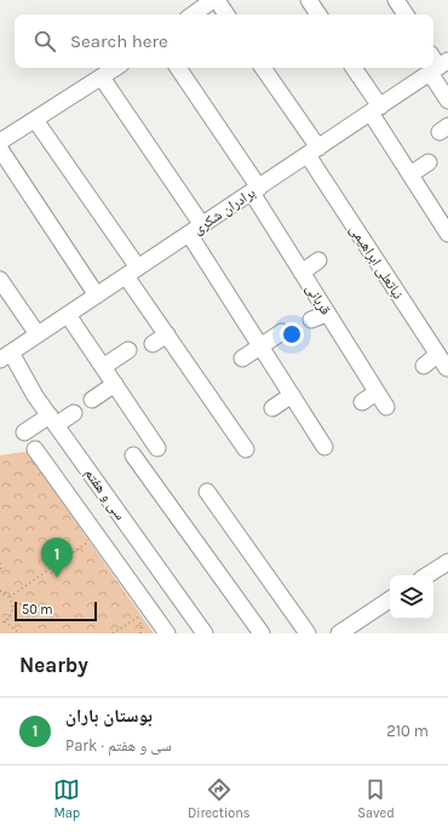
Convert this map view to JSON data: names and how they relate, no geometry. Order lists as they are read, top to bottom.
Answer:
{
  "streets": {
    "street": [
      "برادران شکری",
      "نباتعلی ابراهیمی",
      "قربانی",
      "سی و هفتم"
    ]
  },
  "crossings": [
    ["برادران شکری", "نباتعلی ابراهیمی"],
    ["برادران شکری", "قربانی"],
    ["برادران شکری", "سی و هفتم"]
  ],
  "scale_bar": "50 m",
  "page": {
    "search": "Search here",
    "pins": "1",
    "scale": "50 m",
    "heading": "Nearby",
    "list": [
      {
        "mark": "1",
        "name": "بوستان باران",
        "note": "Park · سی و هفتم",
        "value": "210 m"
      }
    ],
    "nav": ["Map", "Directions", "Saved"]
  }
}
